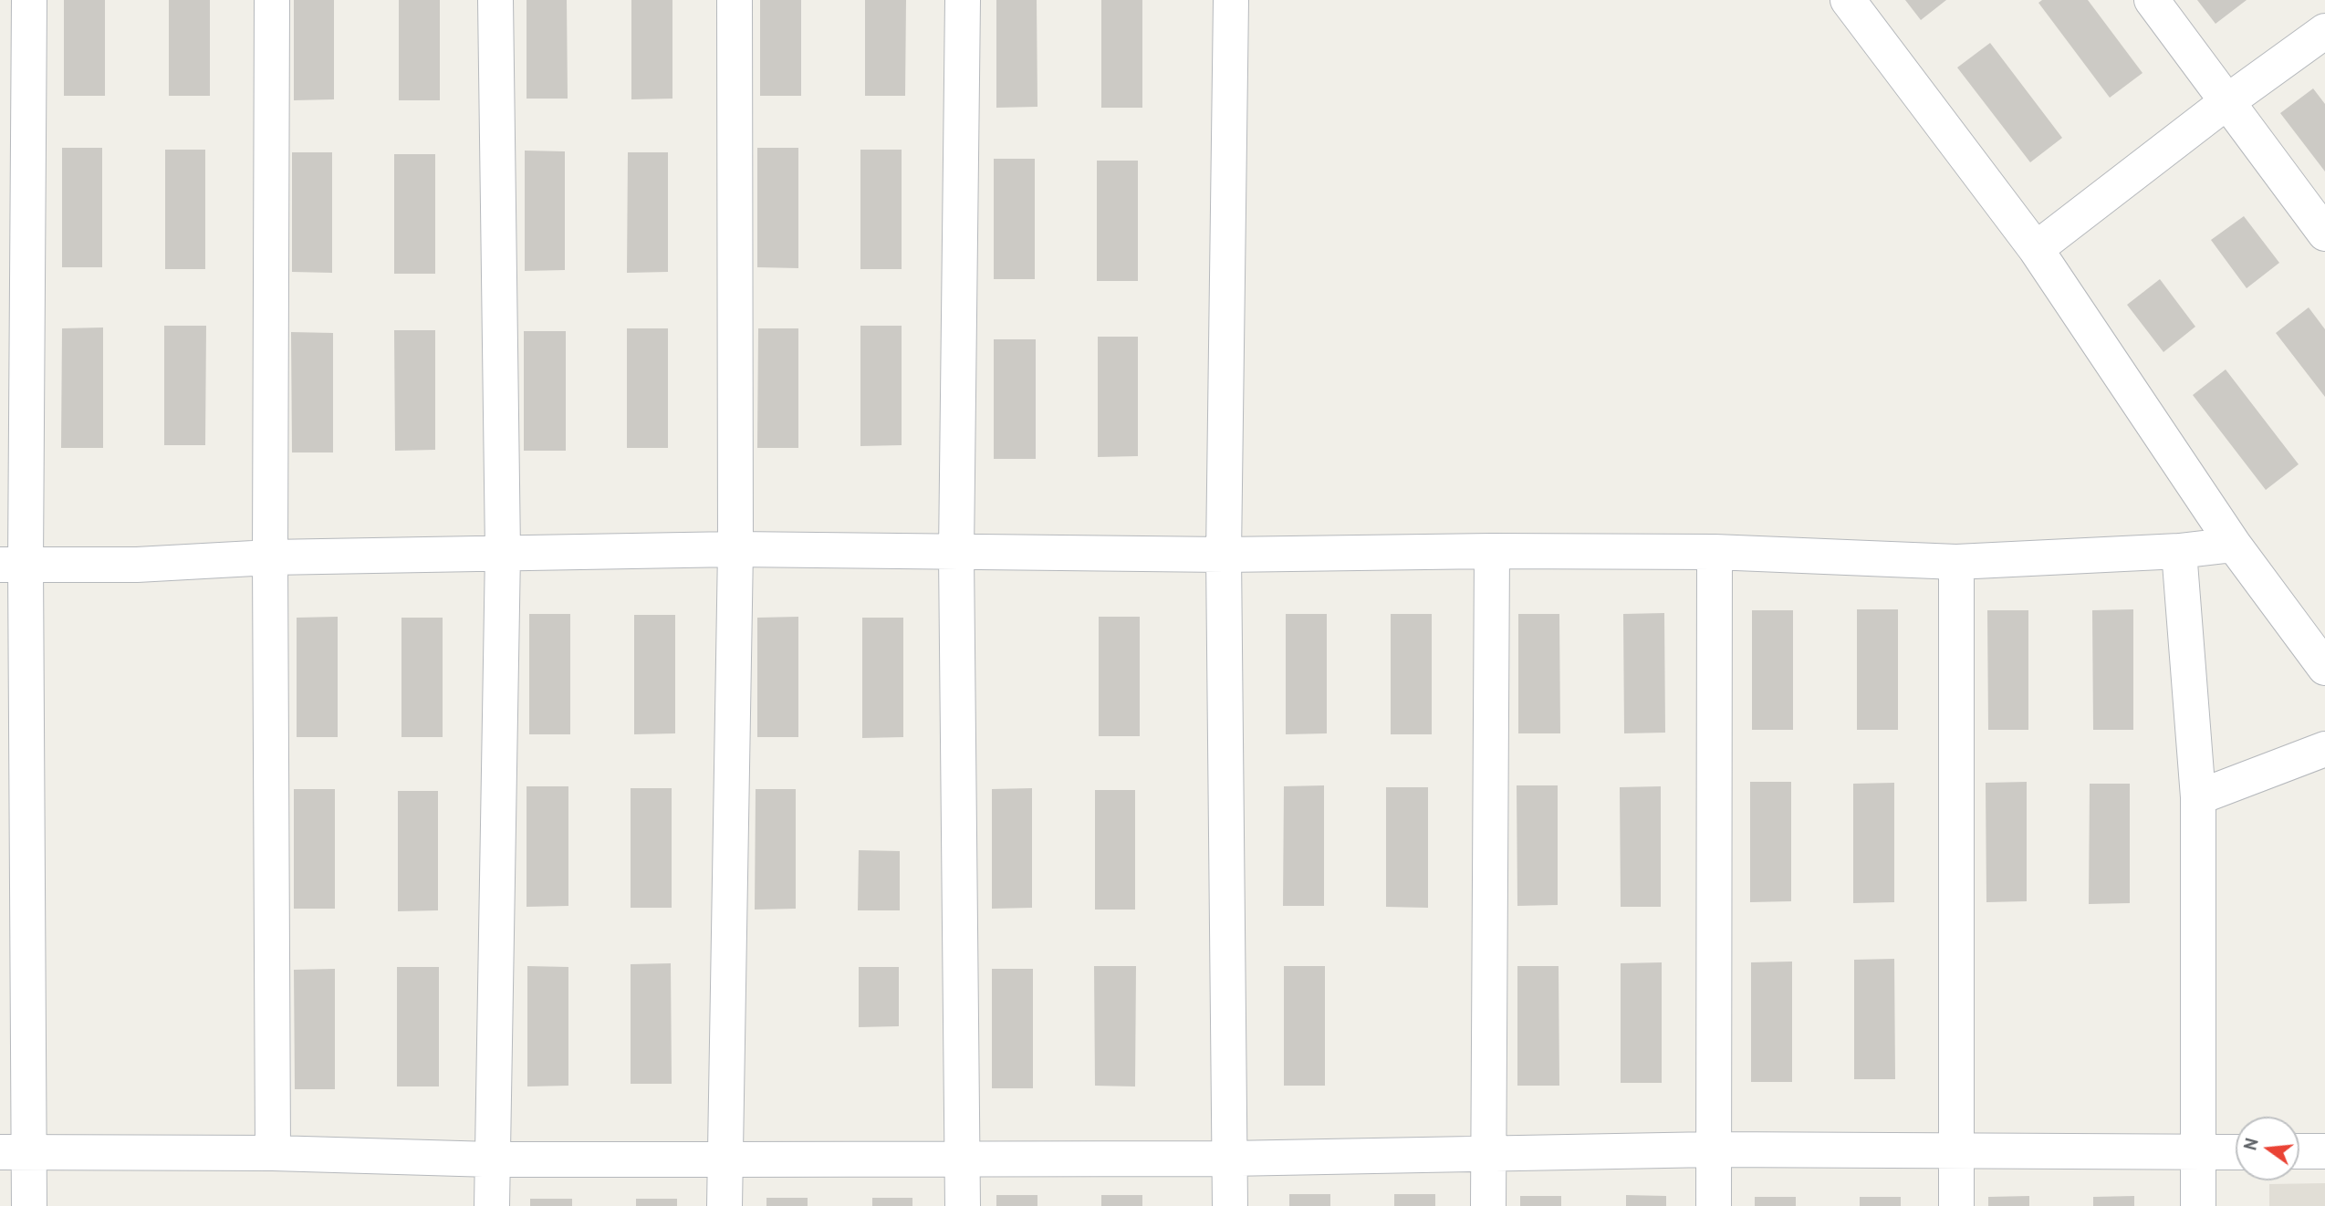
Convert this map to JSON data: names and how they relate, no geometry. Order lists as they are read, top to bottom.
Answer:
{
  "north": "left"
}
